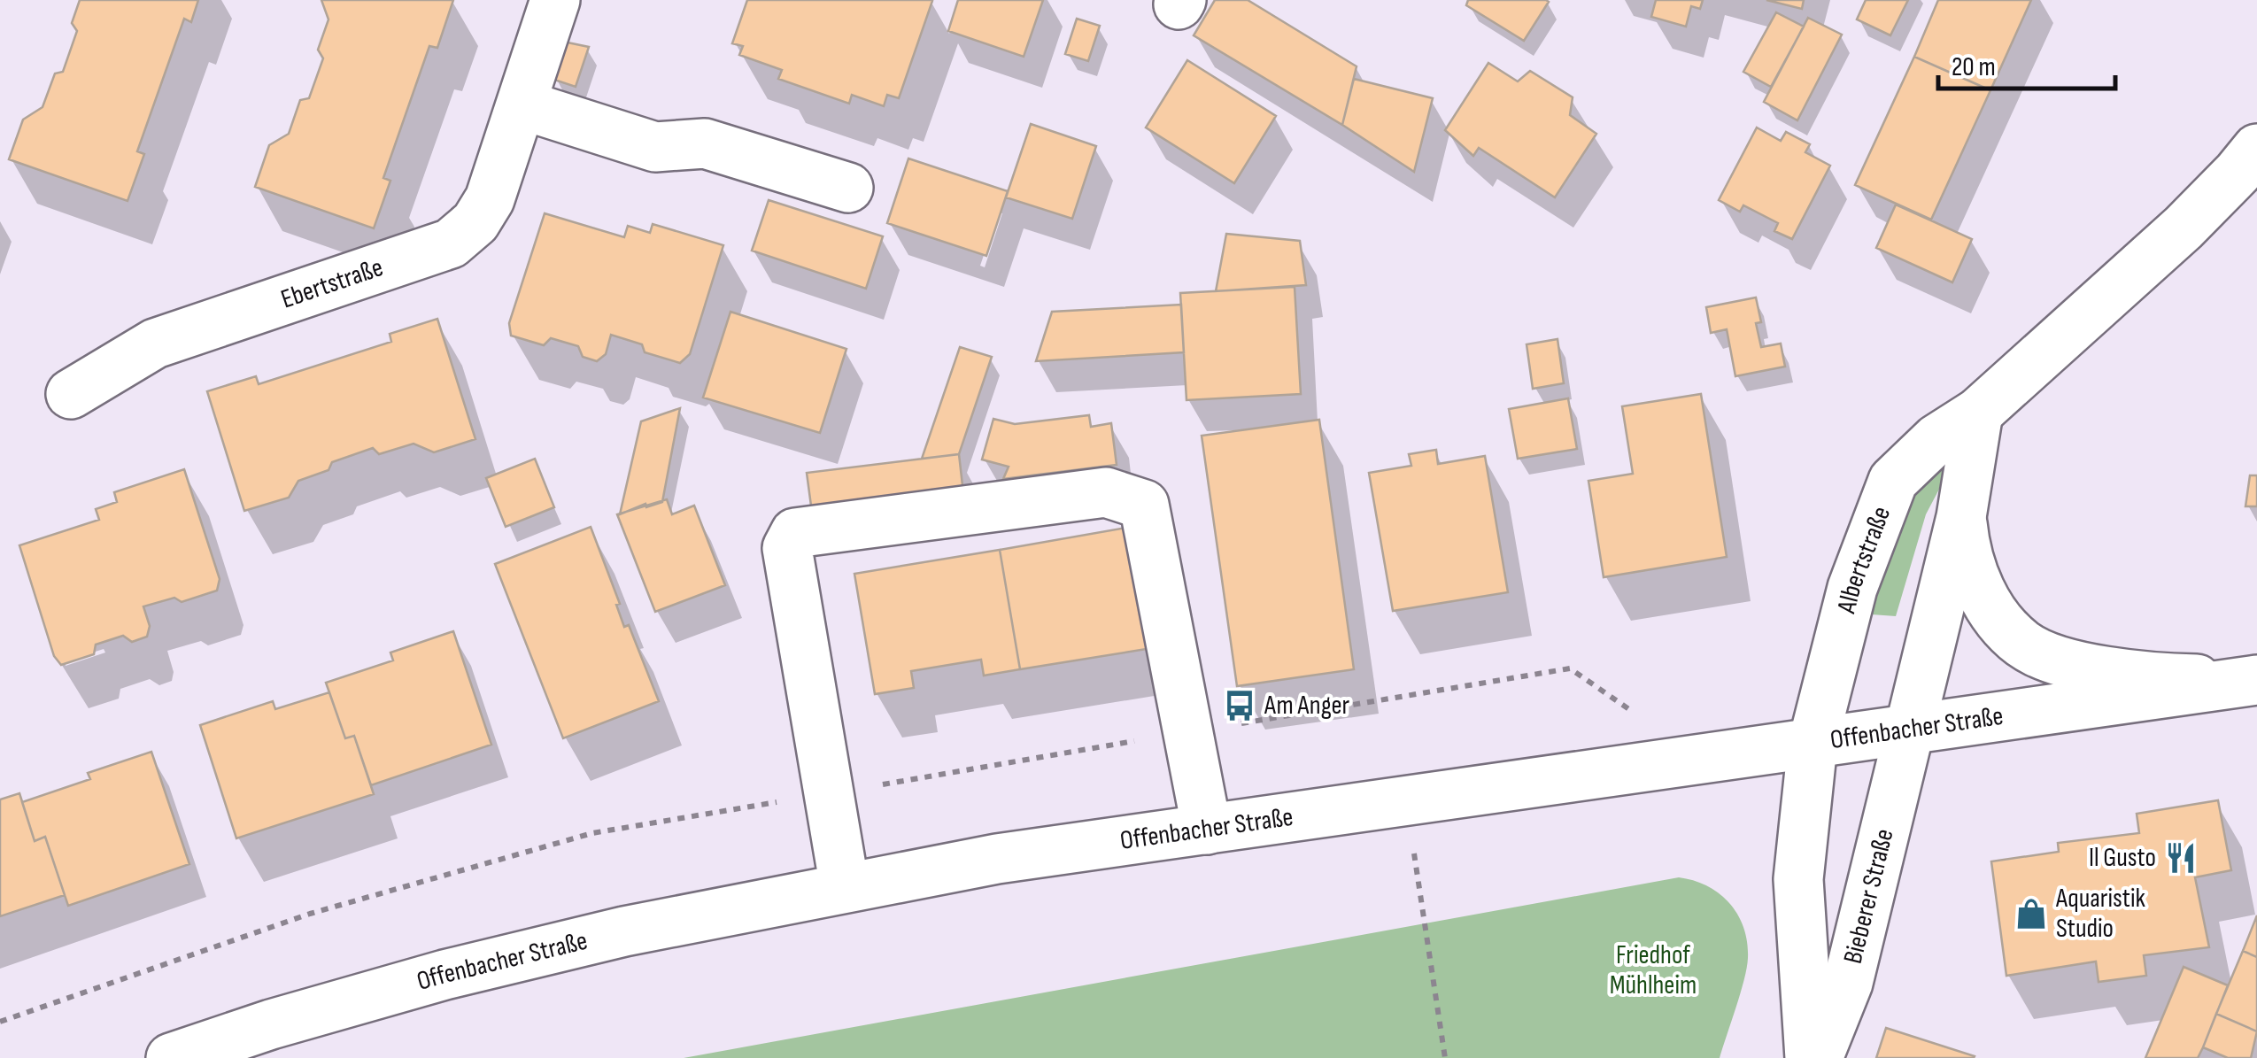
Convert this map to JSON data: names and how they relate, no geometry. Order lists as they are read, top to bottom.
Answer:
{
  "streets": {
    "street": [
      "Ebertstraße",
      "Albertstraße",
      "Offenbacher Straße",
      "Bieberer Straße"
    ]
  },
  "crossings": [
    ["Albertstraße", "Offenbacher Straße"],
    ["Albertstraße", "Bieberer Straße"],
    ["Offenbacher Straße", "Bieberer Straße"]
  ],
  "parks": ["Friedhof Mühlheim"],
  "places": {
    "bus stop": ["Am Anger"],
    "restaurant": ["Il Gusto"],
    "shop": ["Aquaristik Studio"]
  },
  "scale_bar": "20 m"
}
